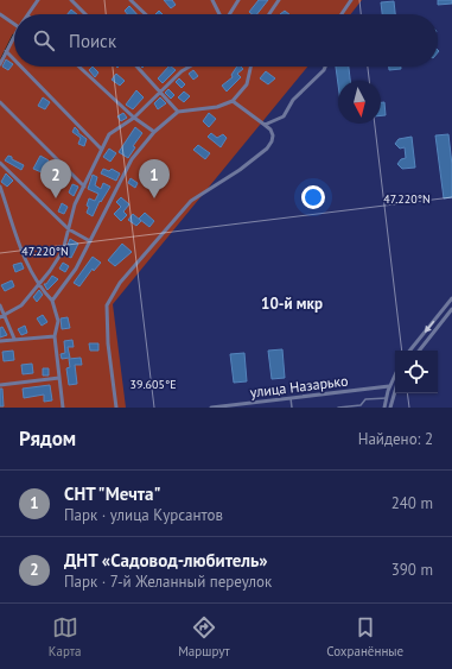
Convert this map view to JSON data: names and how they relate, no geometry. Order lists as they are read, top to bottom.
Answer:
{
  "streets": {
    "street": ["улица Назарько"]
  },
  "districts": ["10-й мкр"],
  "north": "bottom",
  "page": {
    "search": "Поиск",
    "pins": ["1", "2"],
    "heading": ["Рядом", "Найдено: 2"],
    "list": [
      {
        "mark": "1",
        "name": "СНТ \"Мечта\"",
        "note": "Парк · улица Курсантов",
        "value": "240 m"
      },
      {
        "mark": "2",
        "name": "ДНТ «Садовод-любитель»",
        "note": "Парк · 7-й Желанный переулок",
        "value": "390 m"
      }
    ],
    "nav": ["Карта", "Маршрут", "Сохранённые"]
  },
  "coordinates": ["47.220°N", "39.605°E"]
}
